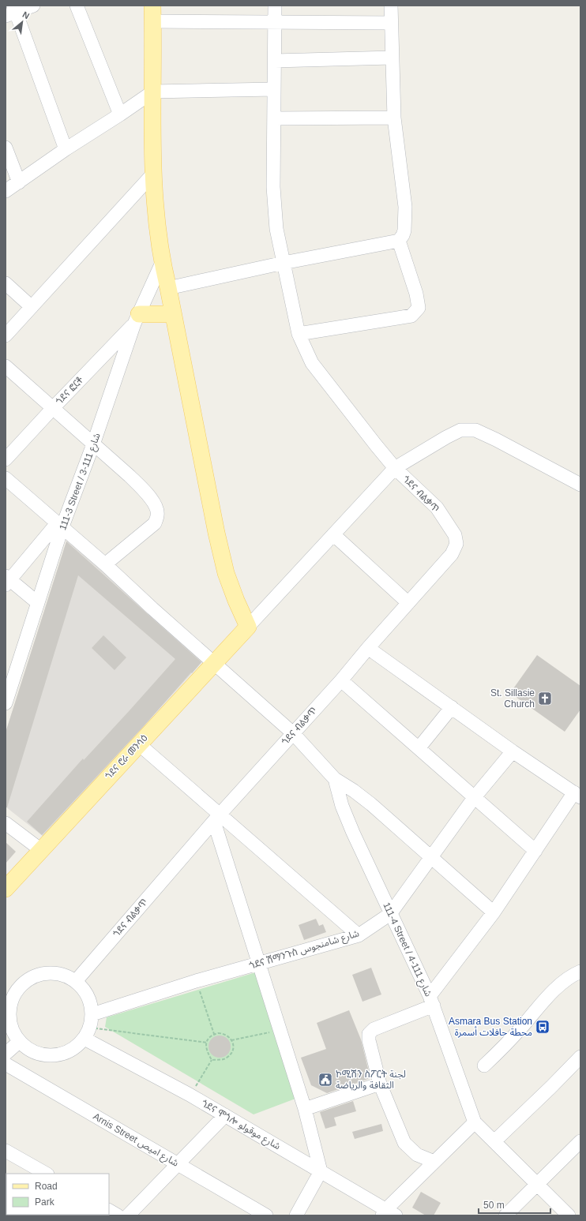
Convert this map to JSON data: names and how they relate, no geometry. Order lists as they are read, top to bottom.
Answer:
{
  "streets": {
    "main road": ["ጎደና ሮራ መንሳዕ"],
    "street": [
      "ጎደና ፎርቶ",
      "111-3 Street / شارع 111-3",
      "ጎደና ብልቃጥ",
      "ጎደና ሽማንጉስ شارع شامنجوس",
      "111-4 Street / شارع 111-4",
      "ጎደና ሞጎሎ شارع موقولو",
      "Arnis Street شارع اميص"
    ]
  },
  "crossings": [
    ["ጎደና ፎርቶ", "111-3 Street / شارع 111-3"],
    ["ጎደና ብልቃጥ", "ጎደና ሽማንጉስ شارع شامنجوس"],
    ["ጎደና ብልቃጥ", "ጎደና ሞጎሎ شارع موقولو"],
    ["ጎደና ሽማንጉስ شارع شامنجوس", "111-4 Street / شارع 111-4"],
    ["ጎደና ሽማንጉስ شارع شامنجوس", "ጎደና ሞጎሎ شارع موقولو"]
  ],
  "places": {
    "church": ["St. Sillasie Church"],
    "bus stop": ["Asmara Bus Station محطة حافلات أسمرة"],
    "public building": ["ኮሚሽን ስፖርት لجنة الثقافة والرياضة"]
  },
  "legend": ["Road", "Park"],
  "scale_bar": "50 m",
  "north": "top right"
}
